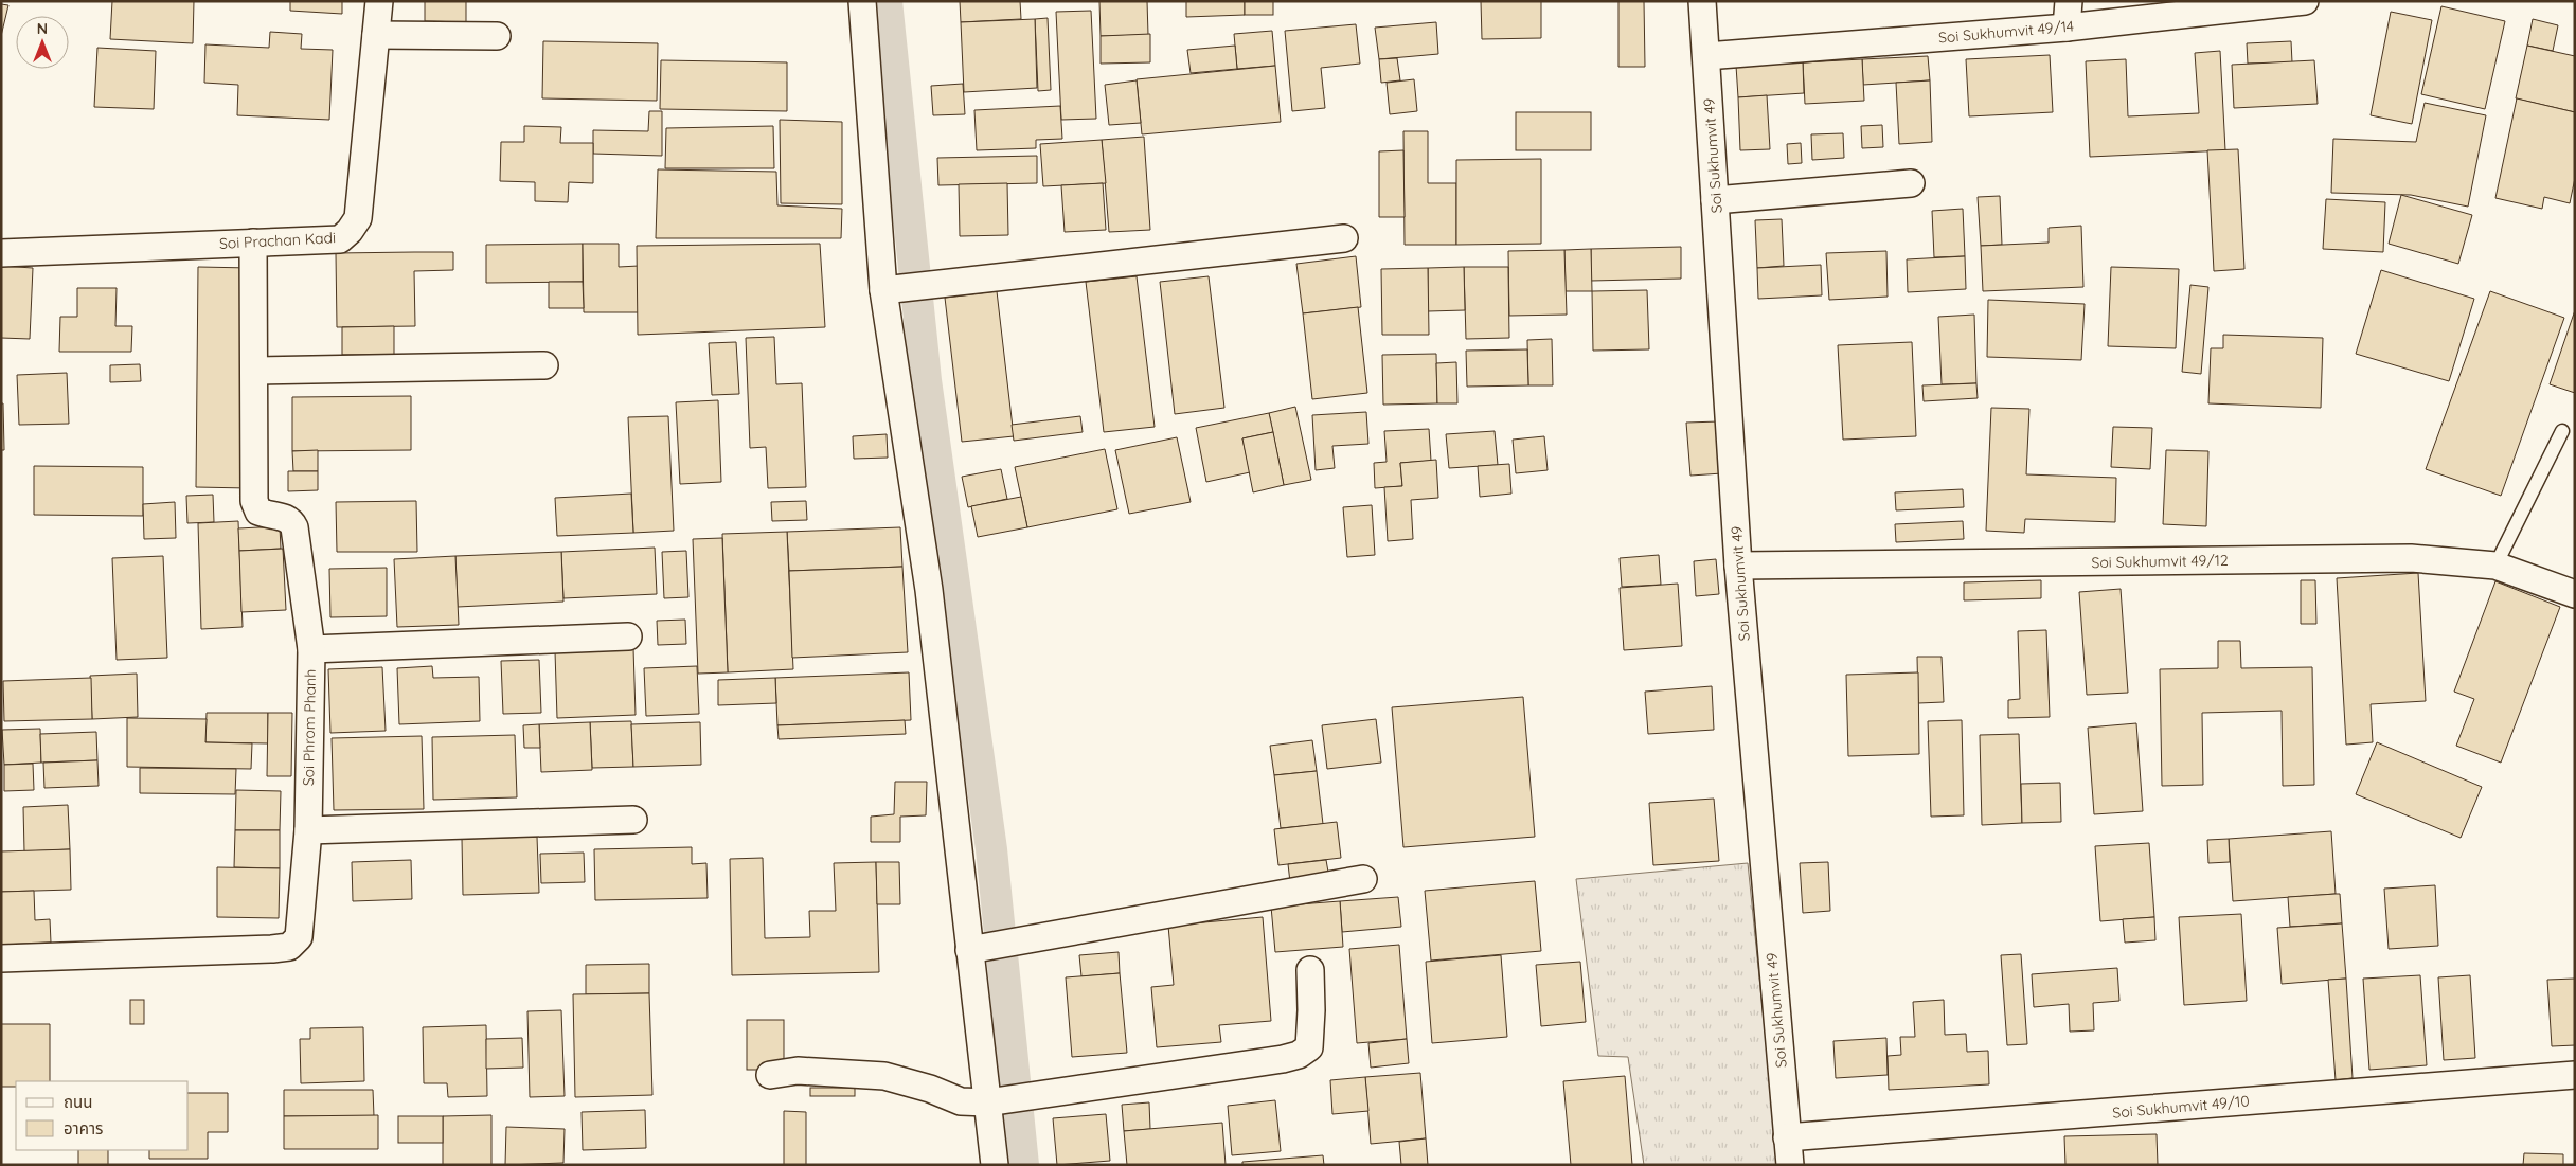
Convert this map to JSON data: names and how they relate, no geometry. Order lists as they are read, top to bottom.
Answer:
{
  "streets": {
    "street": [
      "Soi Sukhumvit 49/14",
      "Soi Sukhumvit 49",
      "Soi Prachan Kadi",
      "Soi Sukhumvit 49/12",
      "Soi Phrom Phanh",
      "Soi Sukhumvit 49/10"
    ]
  },
  "crossings": [
    ["Soi Sukhumvit 49/14", "Soi Sukhumvit 49"],
    ["Soi Sukhumvit 49", "Soi Sukhumvit 49/12"],
    ["Soi Sukhumvit 49", "Soi Sukhumvit 49/10"],
    ["Soi Prachan Kadi", "Soi Phrom Phanh"]
  ],
  "legend": ["ถนน", "อาคาร"],
  "north": "top"
}
